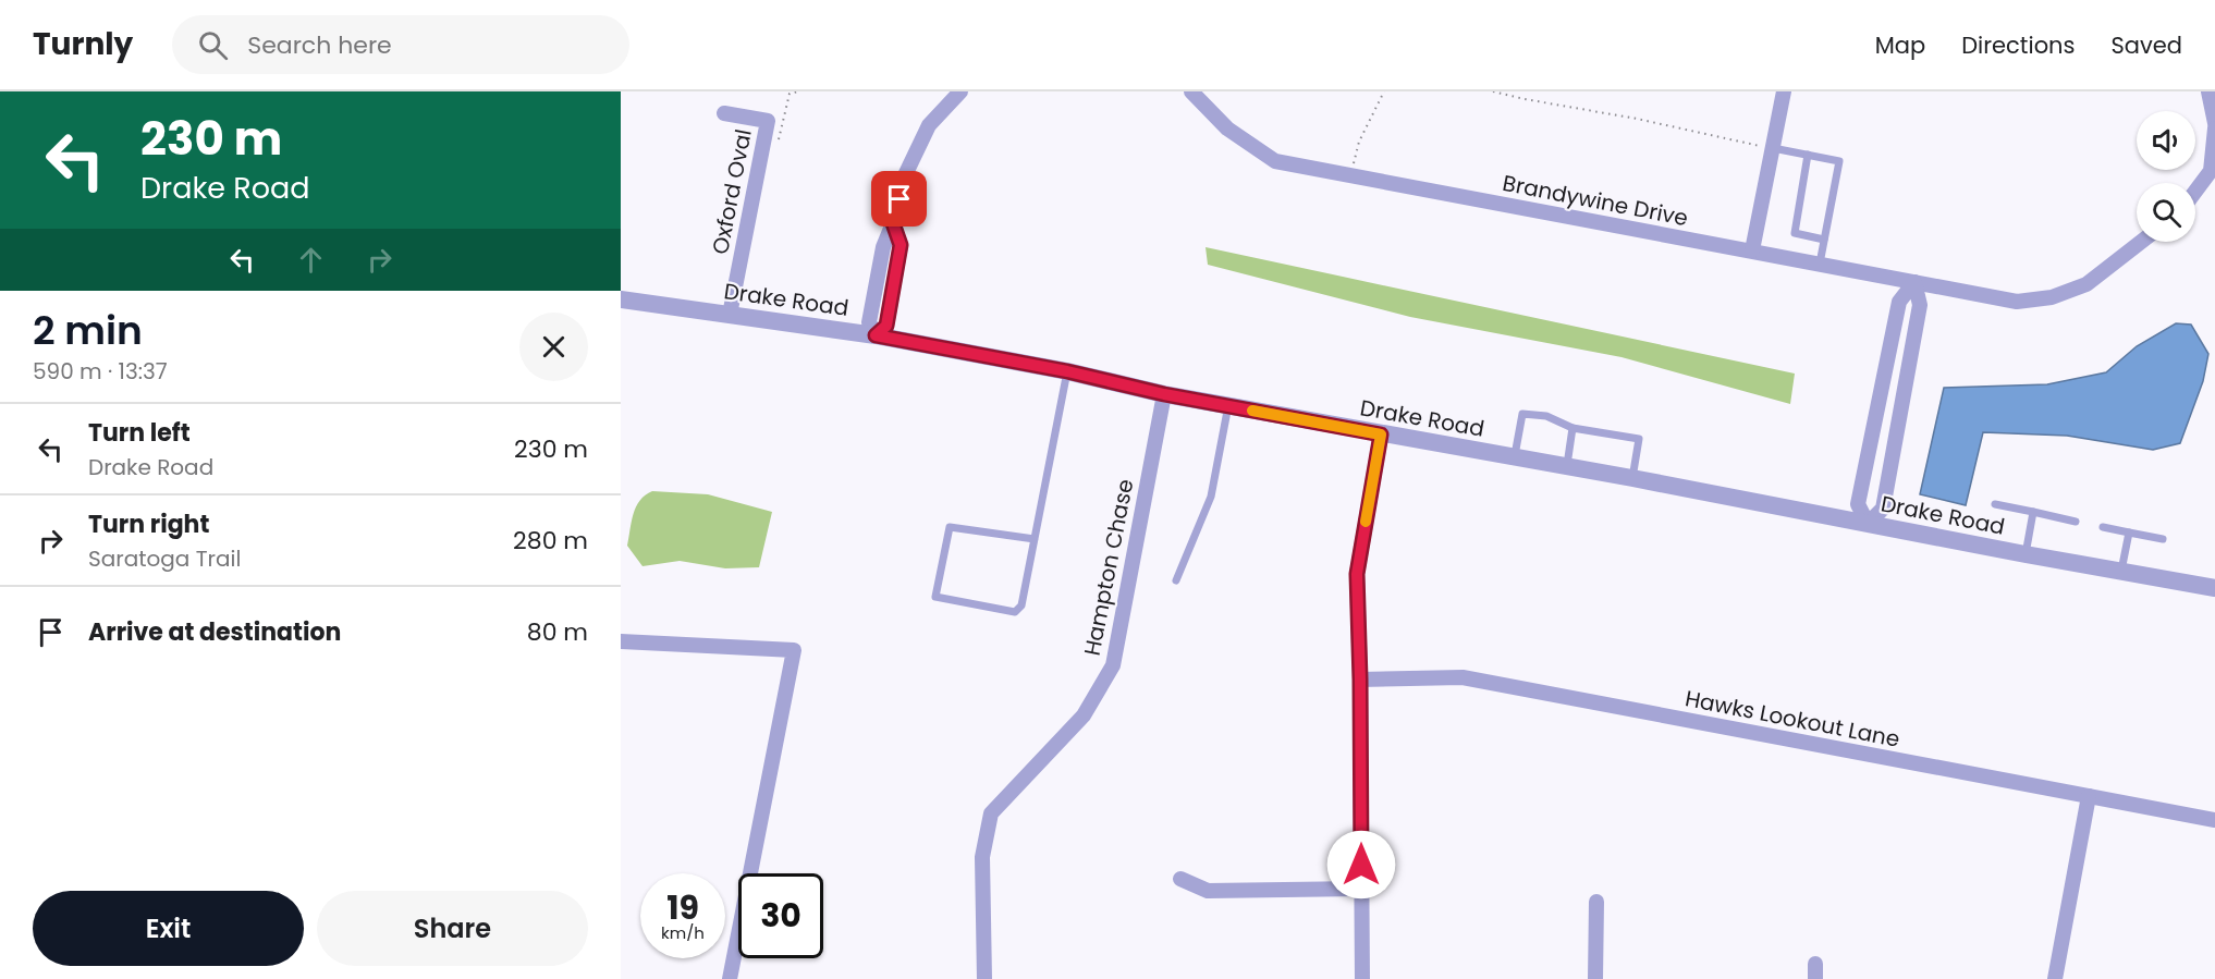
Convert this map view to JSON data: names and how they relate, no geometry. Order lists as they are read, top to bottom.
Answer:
{
  "streets": {
    "street": [
      "Oxford Oval",
      "Brandywine Drive",
      "Drake Road",
      "Hampton Chase",
      "Hawks Lookout Lane"
    ]
  },
  "crossings": [
    ["Oxford Oval", "Drake Road"],
    ["Drake Road", "Hampton Chase"]
  ],
  "page": {
    "header": "Turnly",
    "search": "Search here",
    "nav": ["Map", "Directions", "Saved"],
    "turn": ["230 m", "Drake Road"],
    "heading": ["2 min", "590 m · 13:37"],
    "list": [
      {
        "name": "Turn left",
        "note": "Drake Road",
        "value": "230 m"
      },
      {
        "name": "Turn right",
        "note": "Saratoga Trail",
        "value": "280 m"
      },
      {
        "name": "Arrive at destination",
        "value": "80 m"
      }
    ],
    "speed": "19 km/h",
    "limit": "30",
    "buttons": ["Exit", "Share"]
  }
}
